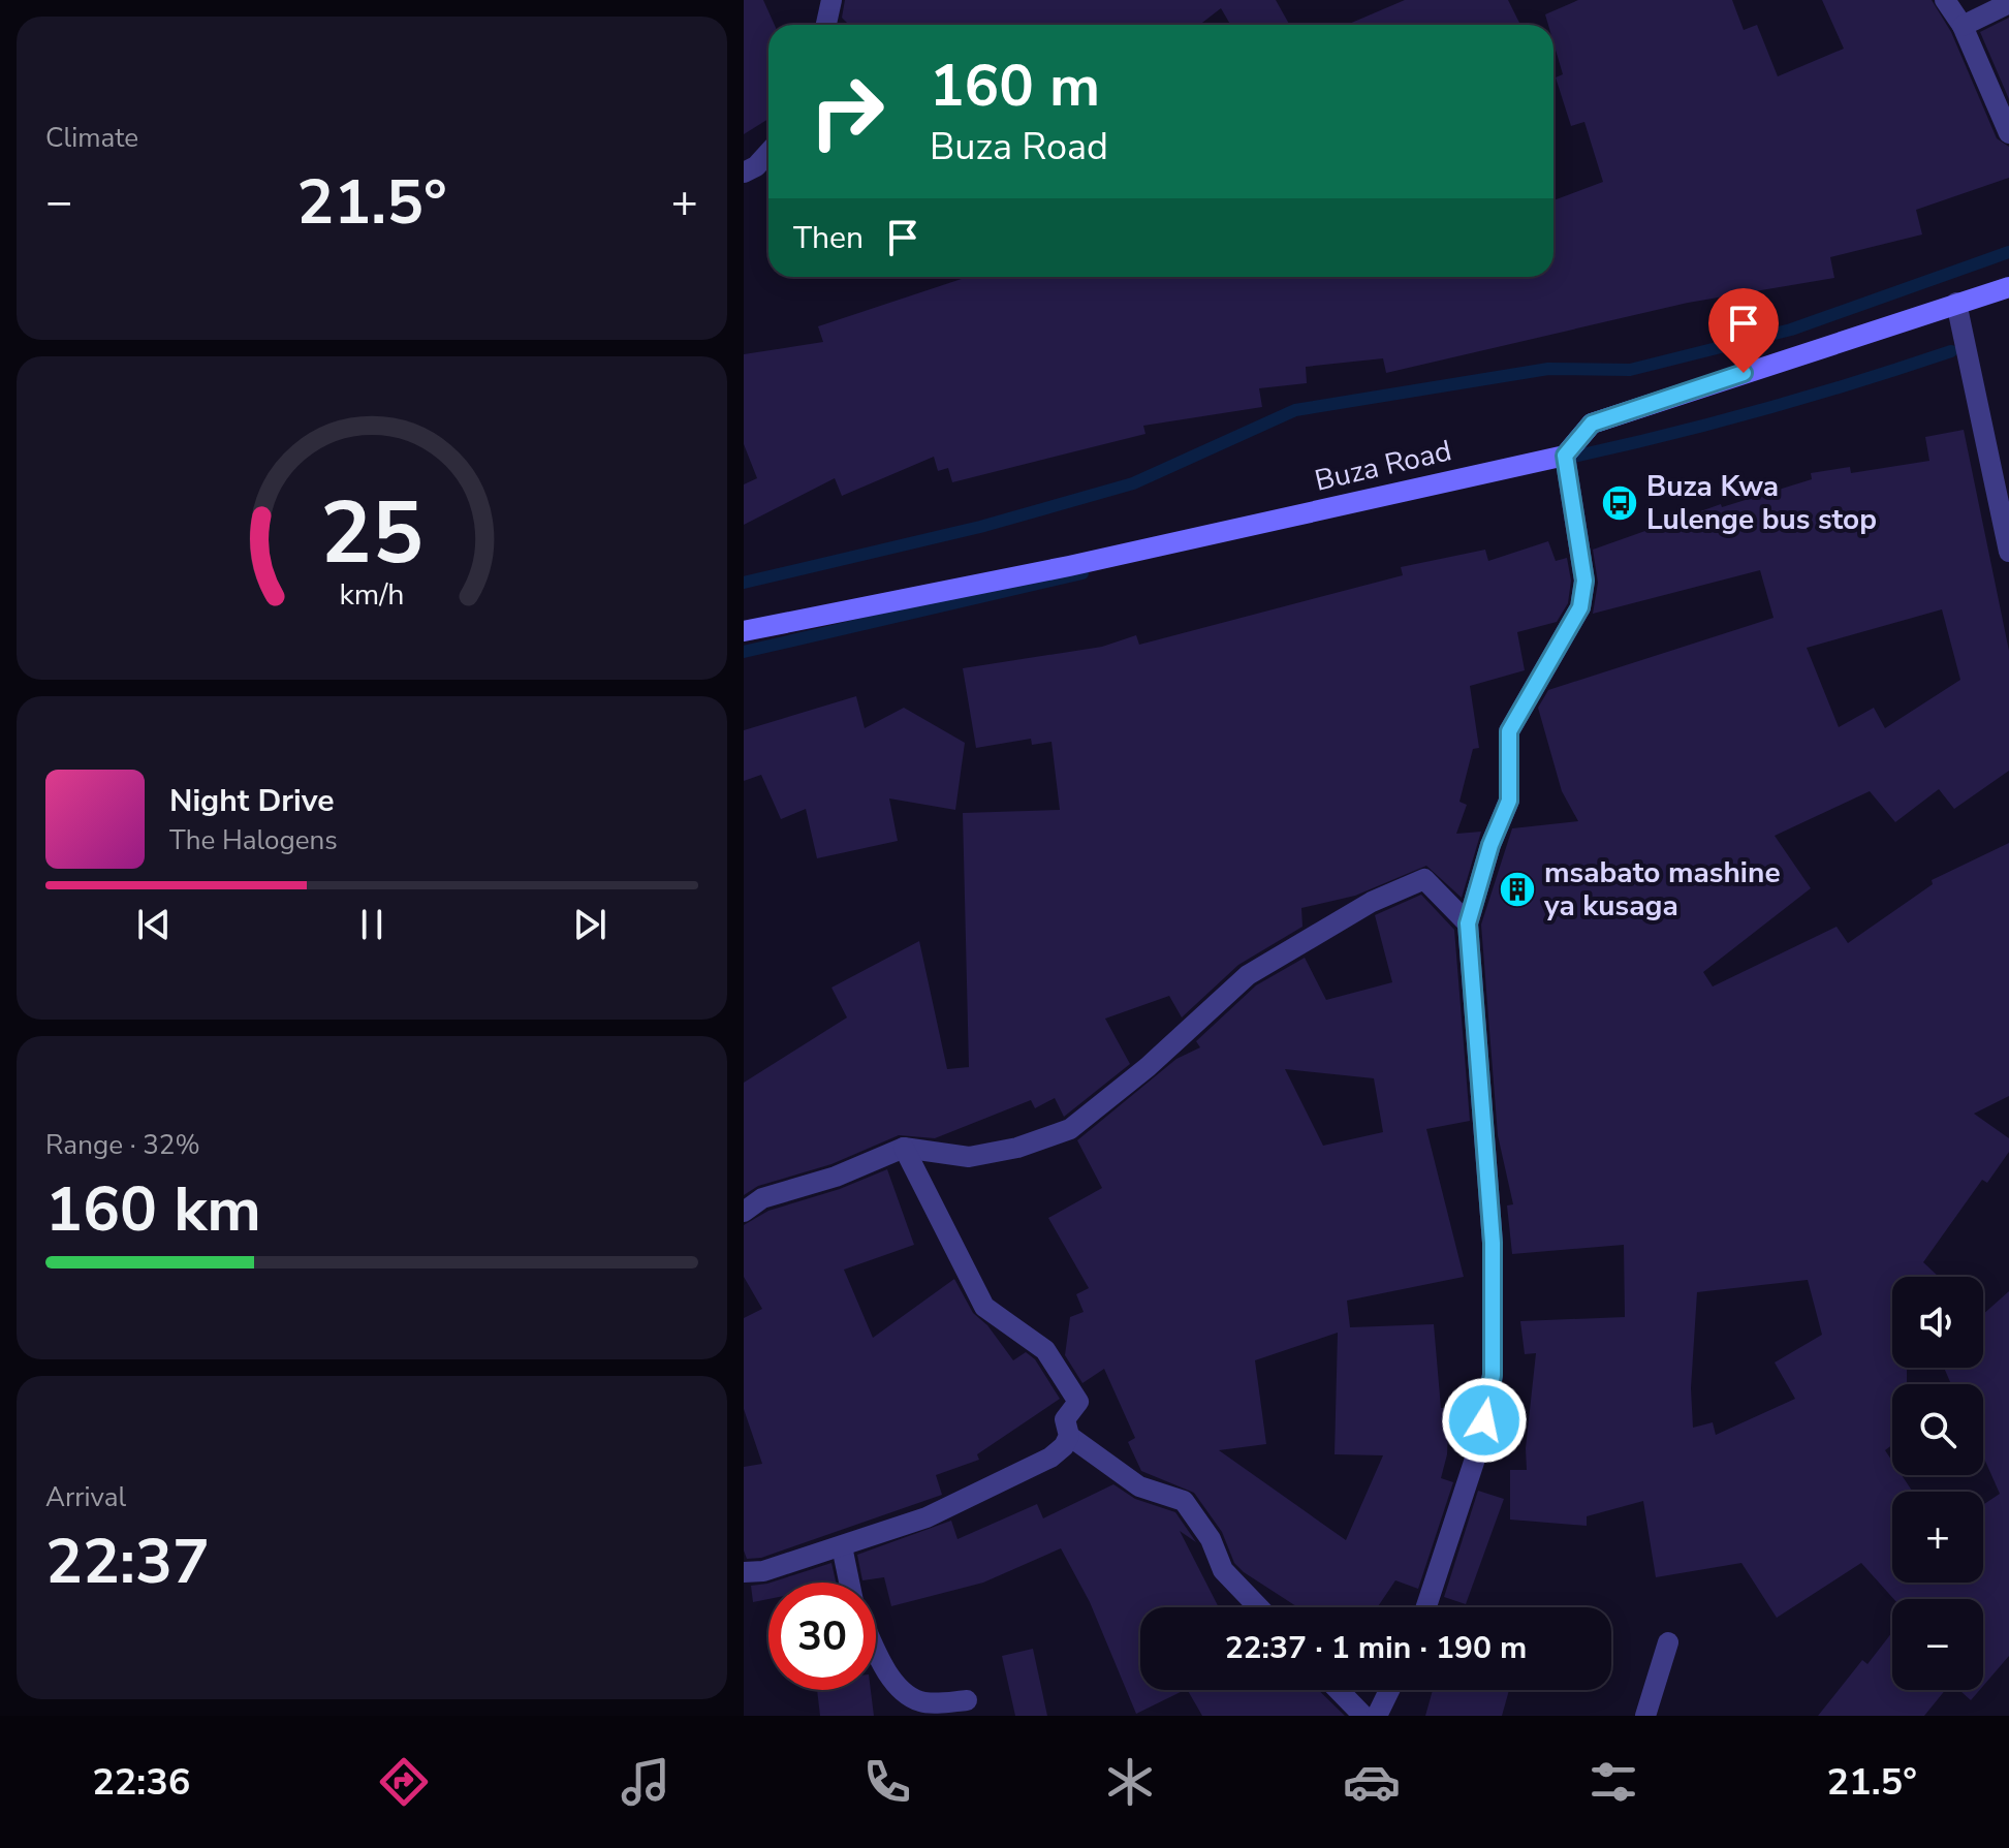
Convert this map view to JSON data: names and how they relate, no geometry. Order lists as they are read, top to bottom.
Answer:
{
  "streets": {
    "main road": ["Buza Road"]
  },
  "places": {
    "bus stop": ["Buza Kwa Lulenge bus stop"],
    "building": ["msabato mashine ya kusaga"]
  },
  "page": {
    "tile": [
      "Climate",
      ["Range · 32%", "160 km"],
      ["Arrival", "22:37"]
    ],
    "turn": ["160 m", "Buza Road"],
    "heat": ["−", "21.5°", "+"],
    "then": "Then",
    "song": ["Night Drive", "The Halogens"],
    "map_buttons": ["+", "−"],
    "limit": "30",
    "trip": "22:37 · 1 min · 190 m",
    "tabs": ["22:36", "21.5°"],
    "gauge": ["25", "km/h"]
  }
}
